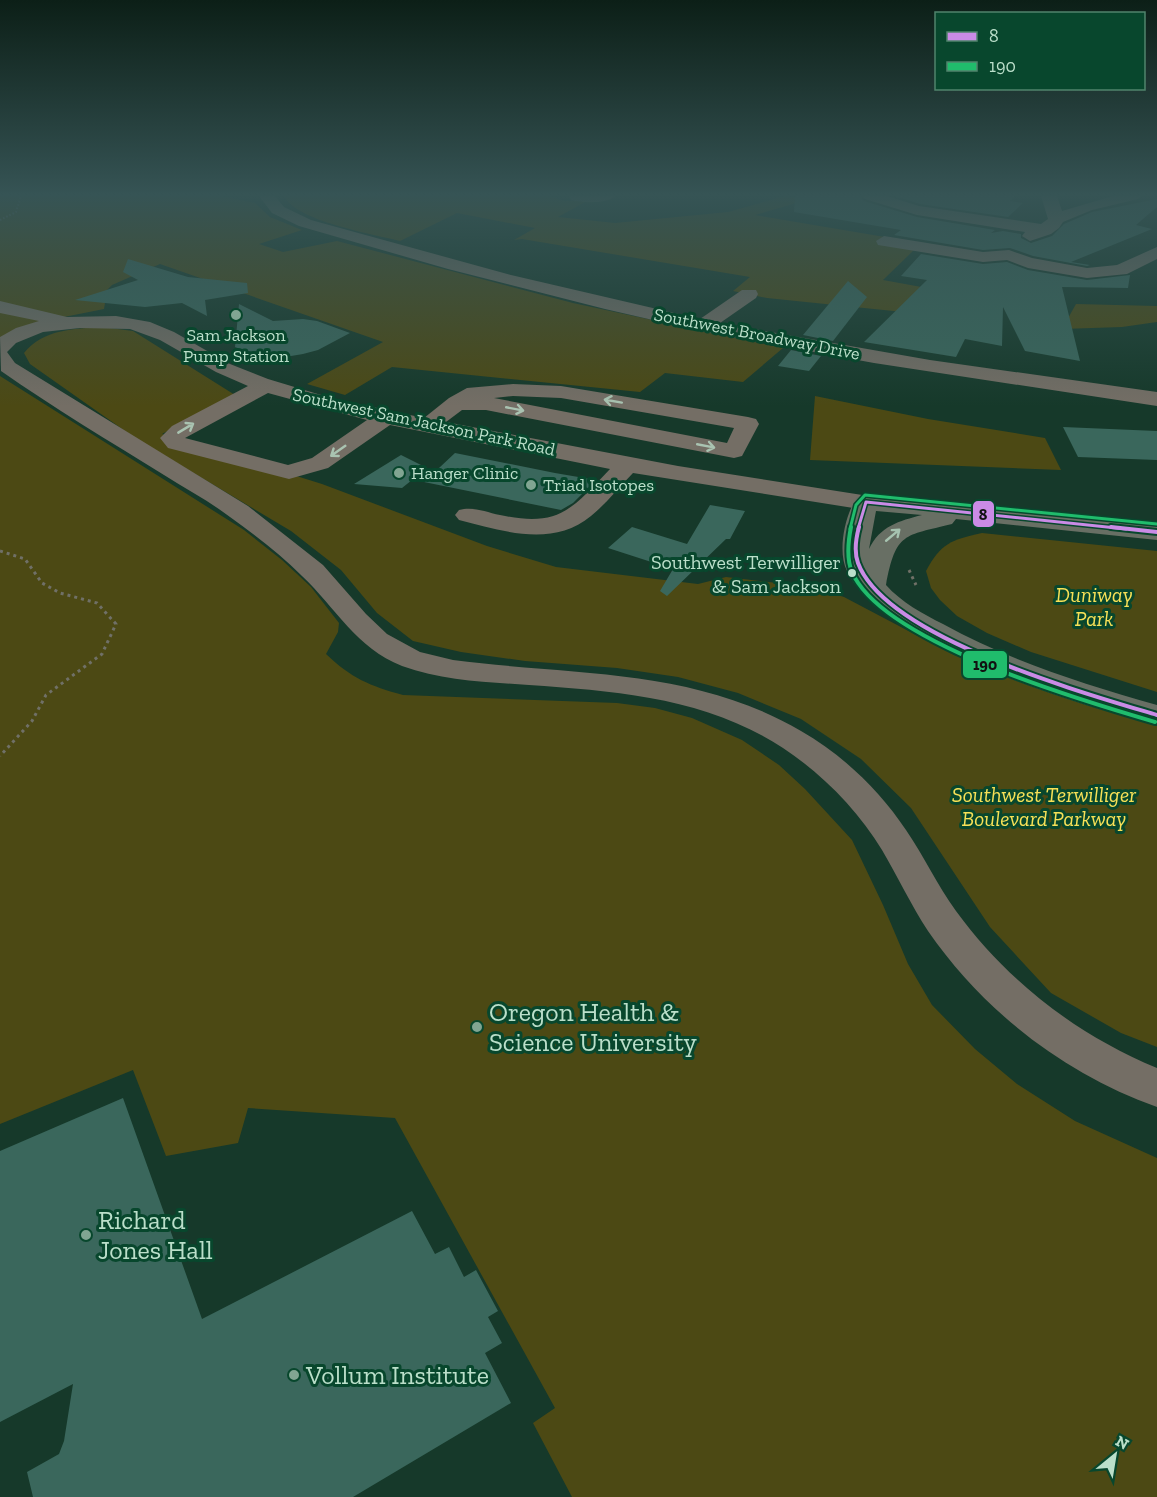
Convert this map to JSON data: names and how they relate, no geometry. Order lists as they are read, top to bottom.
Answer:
{
  "streets": {
    "street": ["Southwest Broadway Drive", "Southwest Sam Jackson Park Road"]
  },
  "parks": ["Duniway Park", "Southwest Terwilliger Boulevard Parkway"],
  "places": [
    "Sam Jackson Pump Station",
    "Hanger Clinic",
    "Triad Isotopes",
    "Southwest Terwilliger & Sam Jackson",
    "Oregon Health & Science University",
    "Richard Jones Hall",
    "Vollum Institute"
  ],
  "lines": ["transit line 190", "transit line 8"],
  "legend": ["8", "190"],
  "north": "top right"
}
